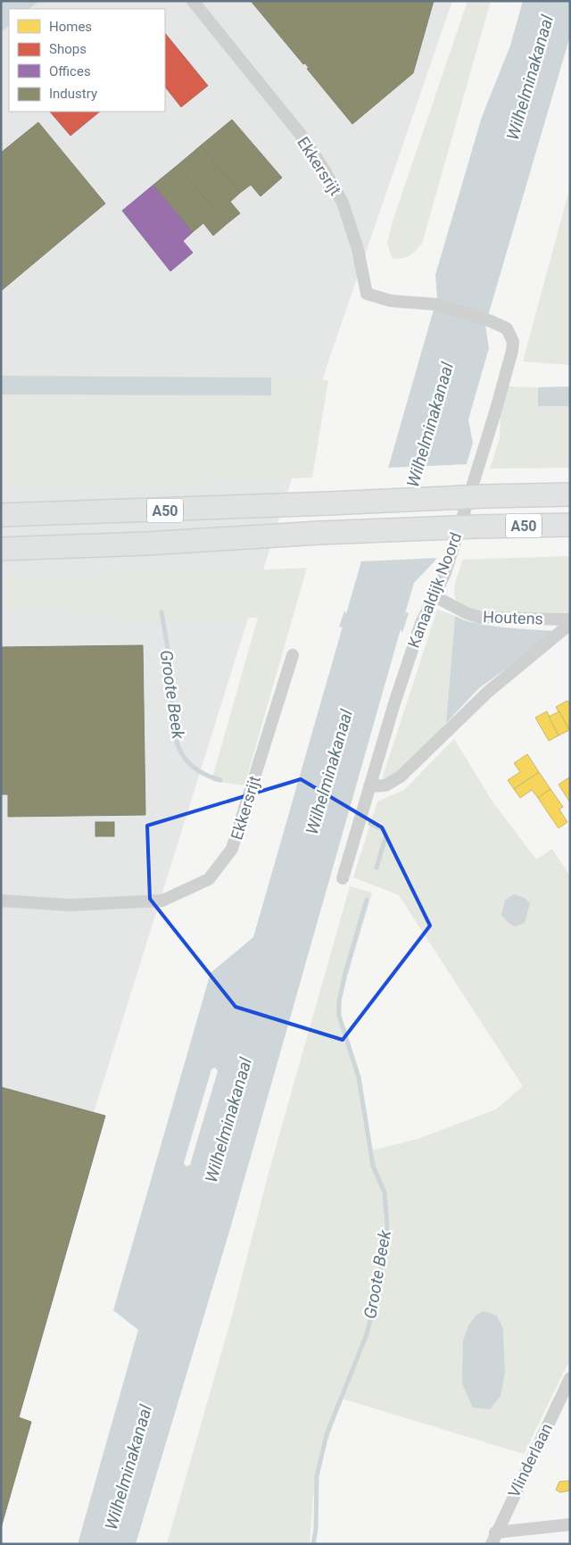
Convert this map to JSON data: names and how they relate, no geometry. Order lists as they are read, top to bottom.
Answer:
{
  "streets": {
    "highway": ["A50"],
    "street": [
      "Ekkersrijt",
      "Kanaaldijk Noord",
      "Houtens",
      "Vlinderlaan"
    ]
  },
  "crossings": [
    ["Ekkersrijt", "Kanaaldijk Noord"],
    ["Kanaaldijk Noord", "Houtens"]
  ],
  "water": ["Wilhelminakanaal", "Groote Beek"],
  "legend": [
    "Homes",
    "Shops",
    "Offices",
    "Industry"
  ]
}
